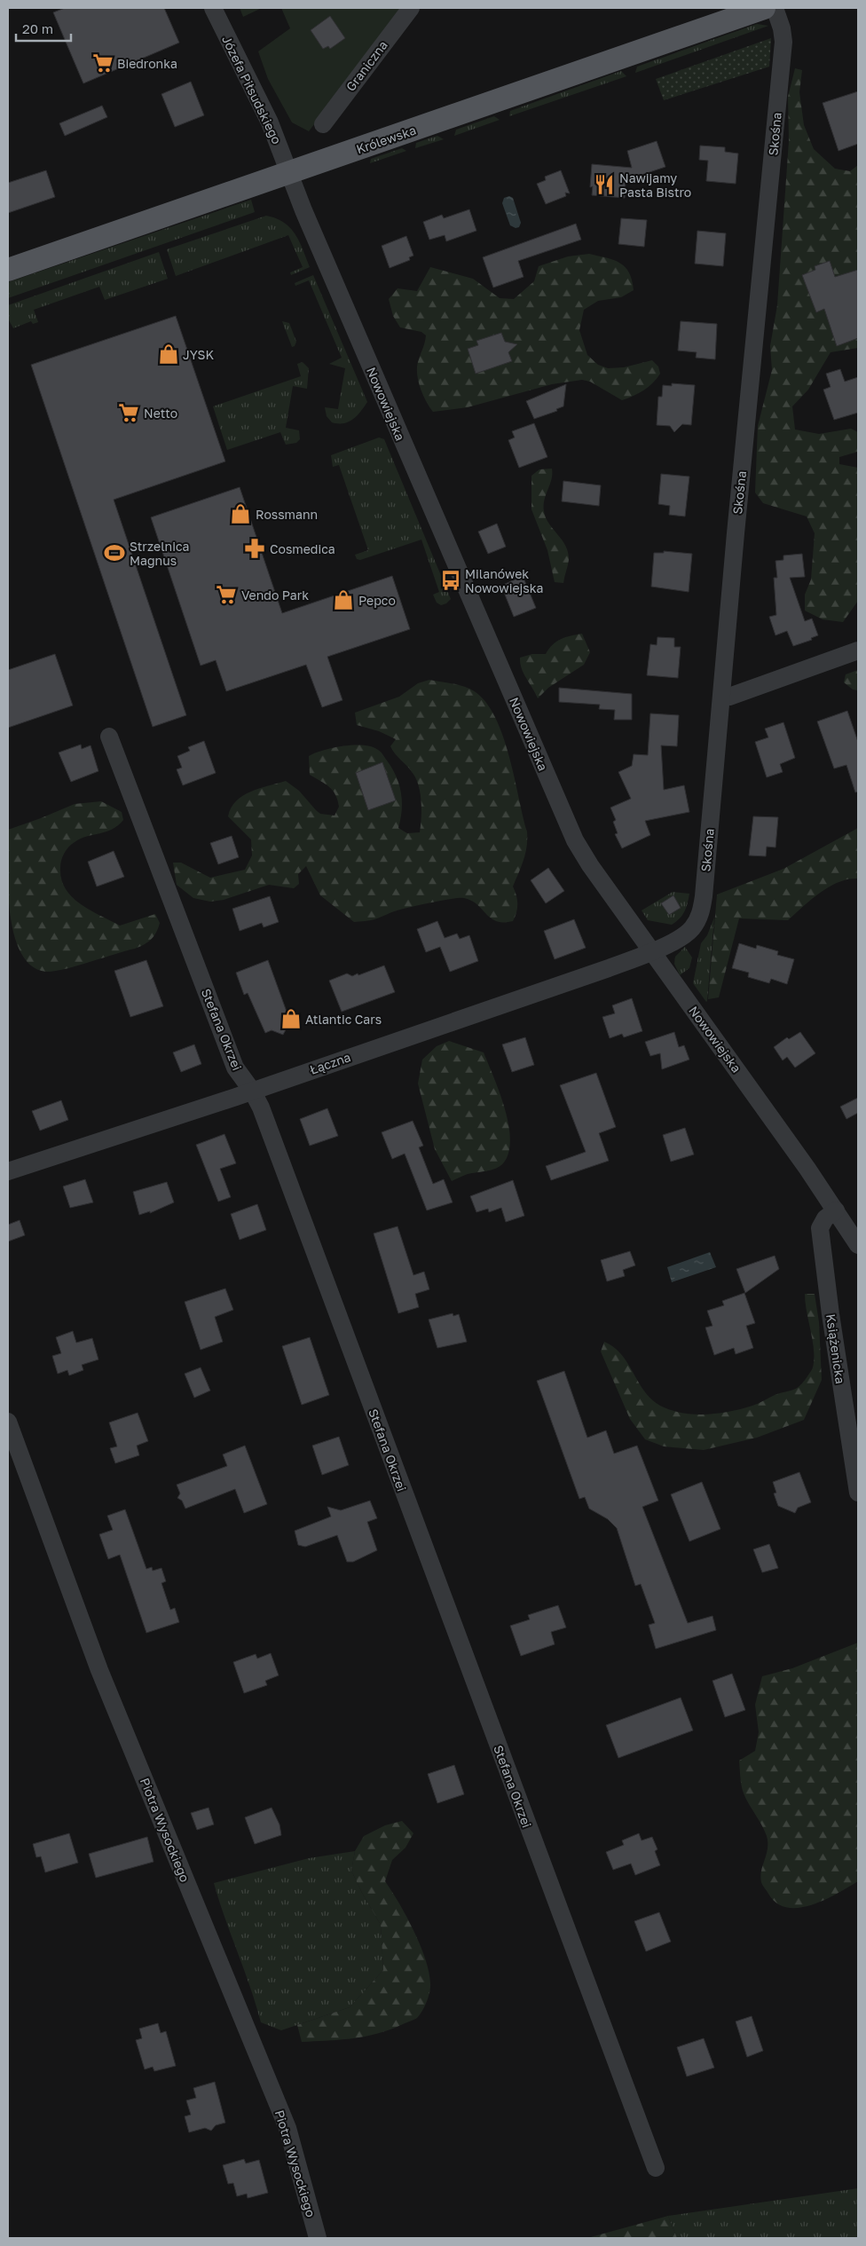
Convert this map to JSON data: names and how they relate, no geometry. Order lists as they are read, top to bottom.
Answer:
{
  "streets": {
    "main road": ["Królewska"],
    "street": [
      "Graniczna",
      "Józefa Piłsudskiego",
      "Skośna",
      "Nowowiejska",
      "Stefana Okrzei",
      "Łączna",
      "Książenicka",
      "Piotra Wysockiego"
    ]
  },
  "crossings": [
    ["Józefa Piłsudskiego", "Królewska"],
    ["Józefa Piłsudskiego", "Nowowiejska"],
    ["Skośna", "Nowowiejska"],
    ["Skośna", "Łączna"],
    ["Królewska", "Nowowiejska"],
    ["Nowowiejska", "Łączna"],
    ["Nowowiejska", "Książenicka"],
    ["Stefana Okrzei", "Łączna"]
  ],
  "places": {
    "supermarket": ["Biedronka", "Netto", "Vendo Park"],
    "restaurant": ["Nawijamy Pasta Bistro"],
    "shop": [
      "JYSK",
      "Rossmann",
      "Pepco",
      "Atlantic Cars"
    ],
    "pharmacy": ["Cosmedica"],
    "sports": ["Strzelnica Magnus"],
    "bus stop": ["Milanówek Nowowiejska"]
  },
  "scale_bar": "20 m"
}
